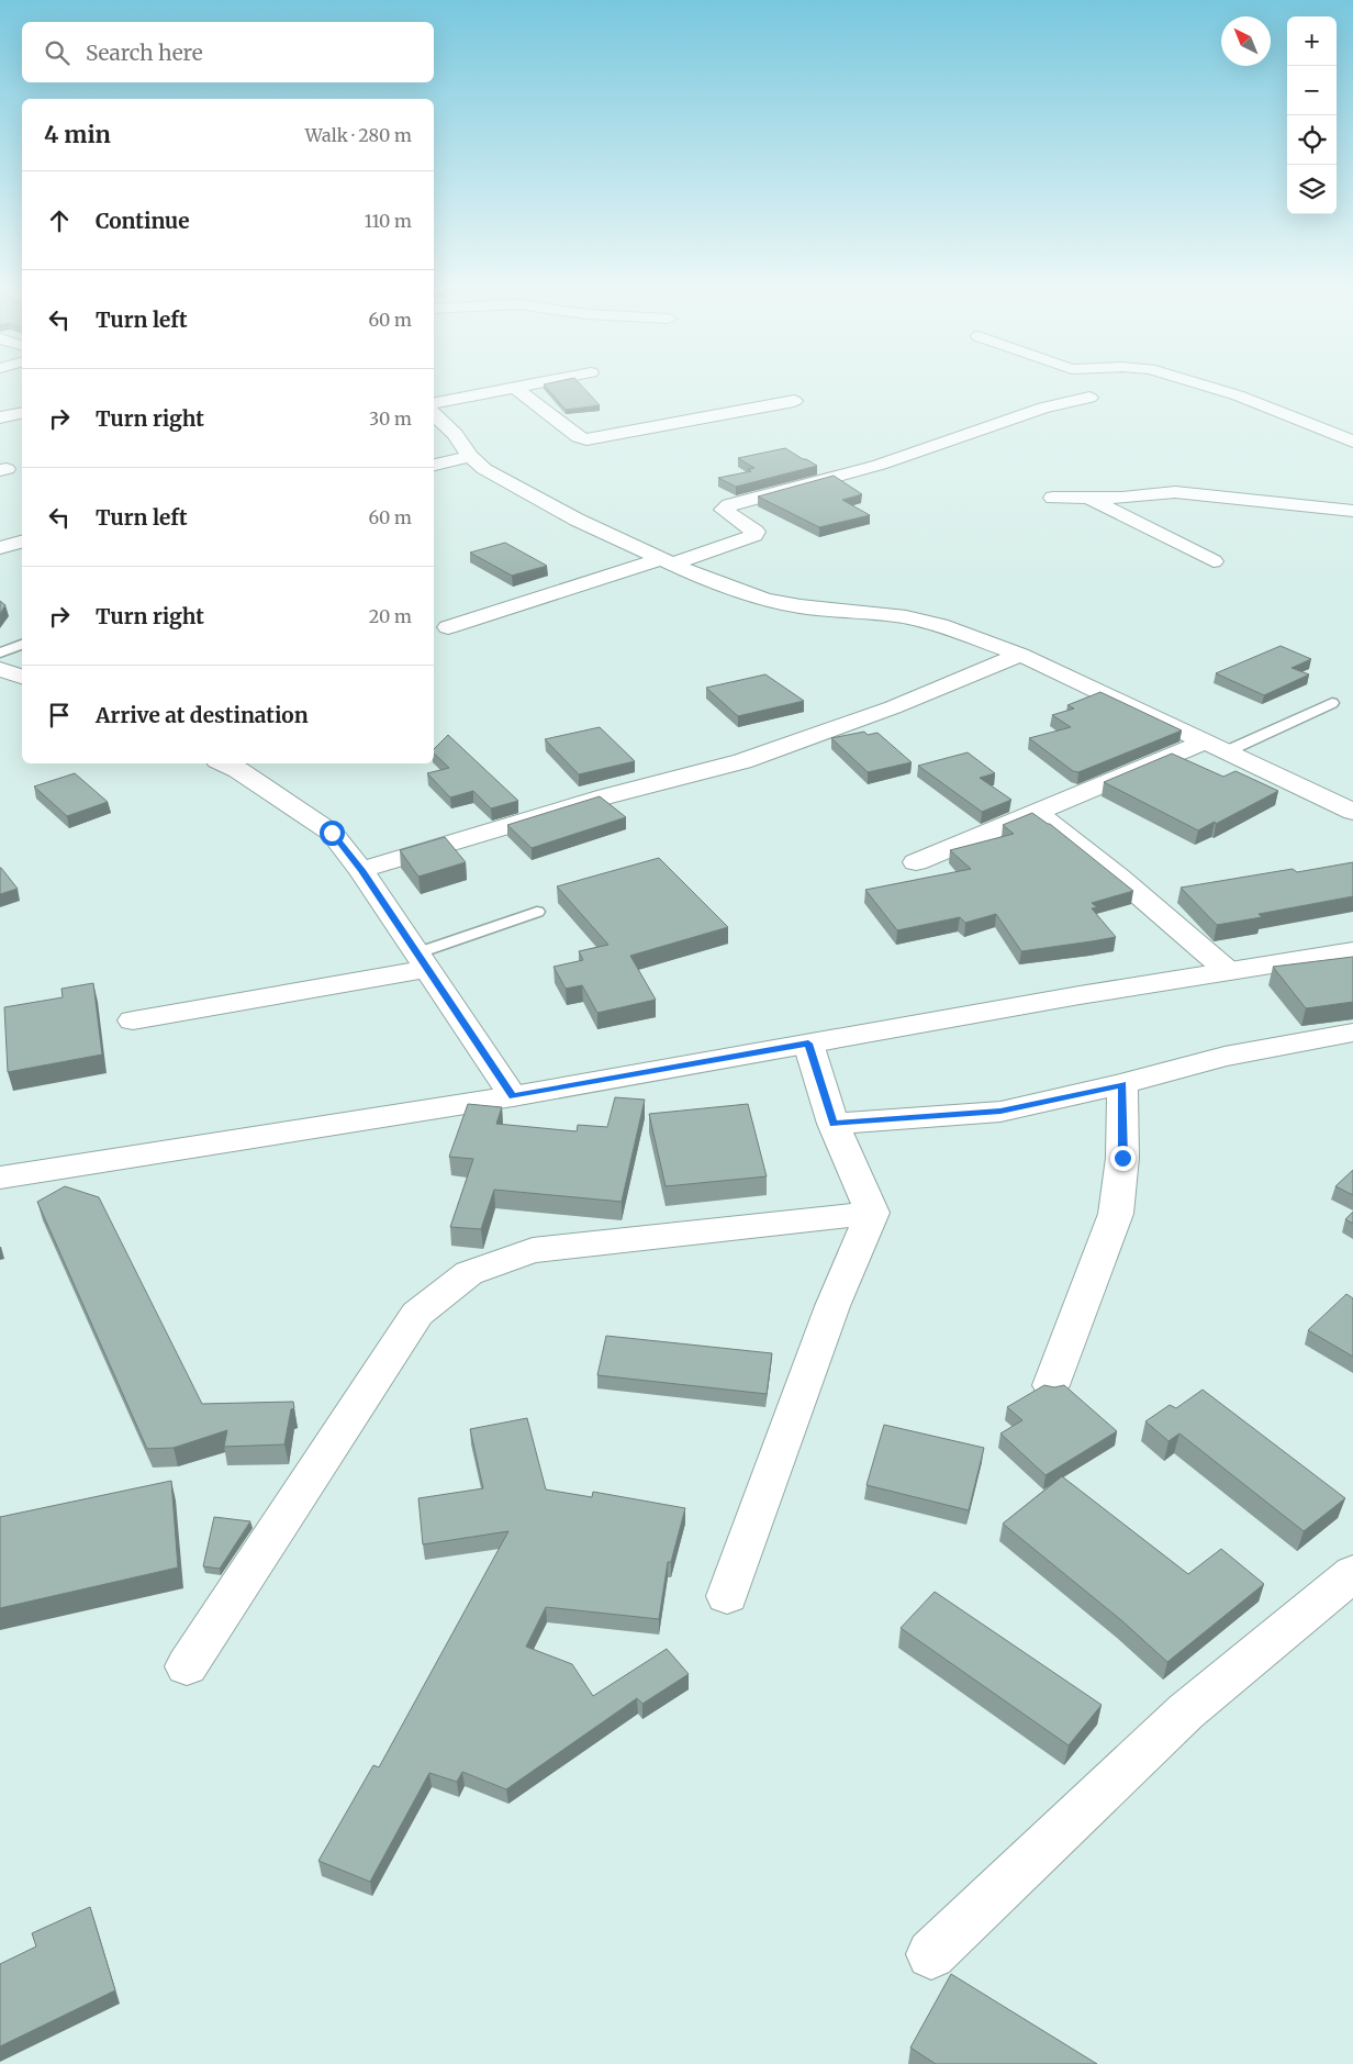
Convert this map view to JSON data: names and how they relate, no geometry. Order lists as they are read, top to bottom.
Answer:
{
  "north": "top left",
  "page": {
    "map_buttons": ["+", "−"],
    "search": "Search here",
    "heading": ["4 min", "Walk · 280 m"],
    "list": [
      ["Continue", "110 m"],
      ["Turn left", "60 m"],
      ["Turn right", "30 m"],
      ["Turn left", "60 m"],
      ["Turn right", "20 m"],
      "Arrive at destination"
    ]
  }
}
